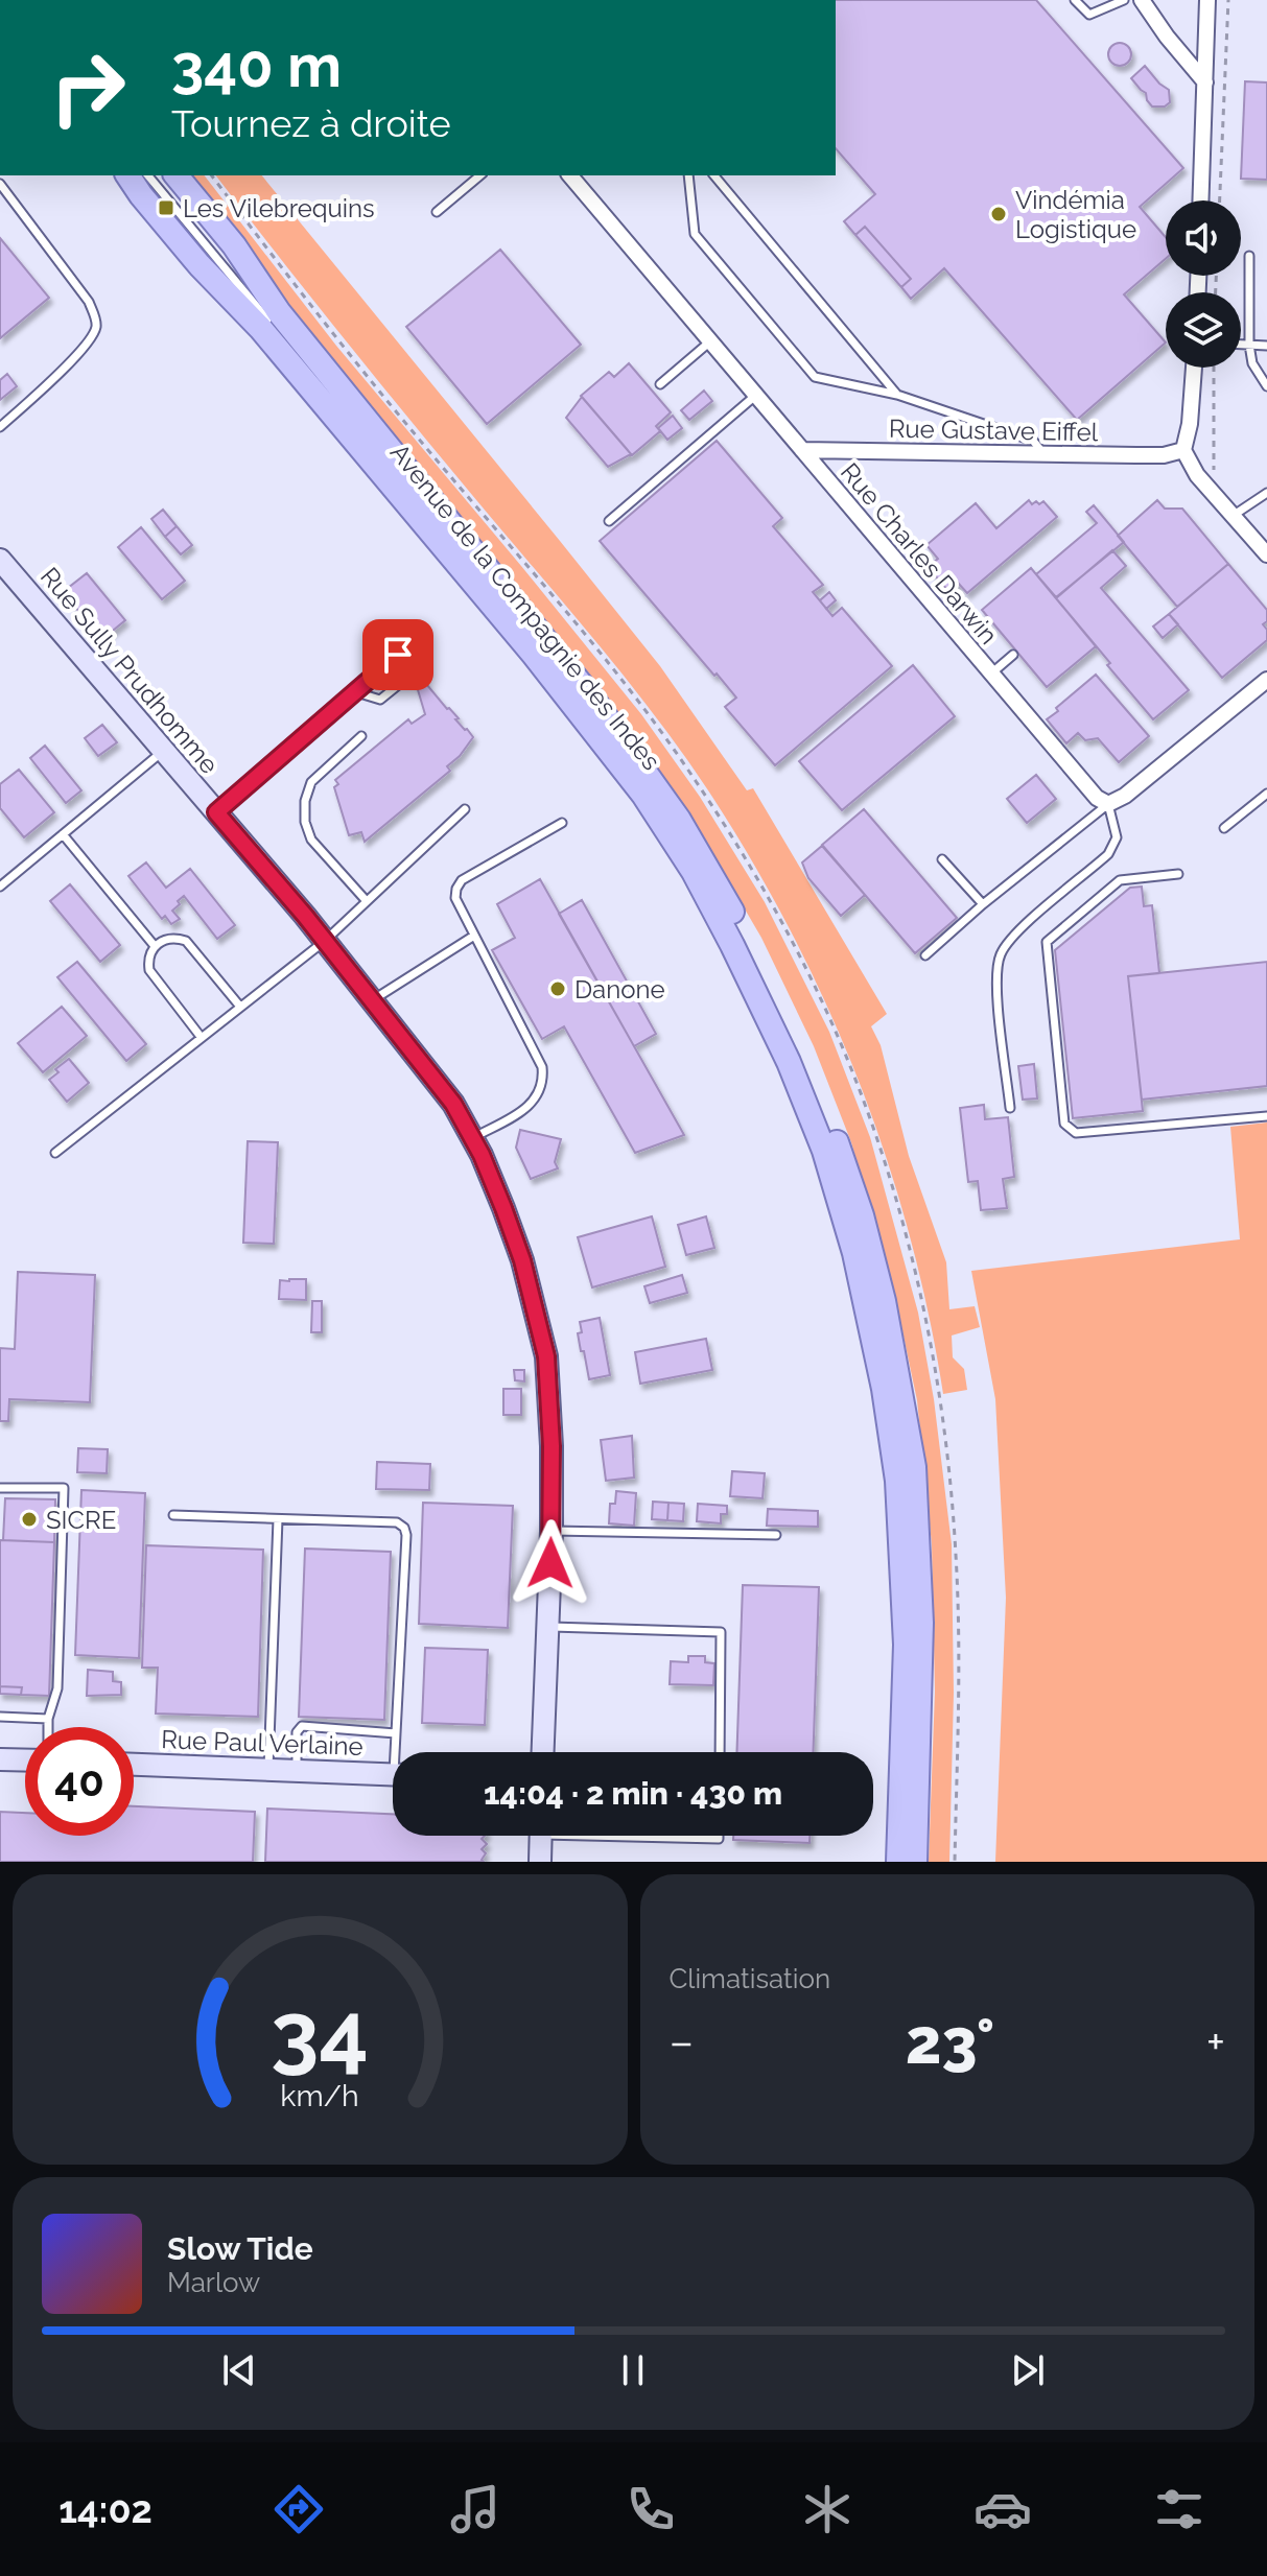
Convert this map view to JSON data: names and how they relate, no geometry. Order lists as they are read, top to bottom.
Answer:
{
  "streets": {
    "main road": ["Avenue de la Compagnie des Indes"],
    "street": [
      "Rue Gustave Eiffel",
      "Rue Charles Darwin",
      "Rue Sully Prudhomme",
      "Rue Paul Verlaine"
    ]
  },
  "crossings": [
    ["Rue Gustave Eiffel", "Rue Charles Darwin"]
  ],
  "places": {
    "transit": ["Les Vilebrequins"],
    "other": ["Vindémia Logistique", "Danone", "SICRE"]
  },
  "page": {
    "turn": ["340 m", "Tournez à droite"],
    "limit": "40",
    "trip": "14:04 · 2 min · 430 m",
    "tile": "Climatisation",
    "heat": ["−", "23°", "+"],
    "song": ["Slow Tide", "Marlow"],
    "tabs": "14:02",
    "gauge": ["34", "km/h"]
  }
}
